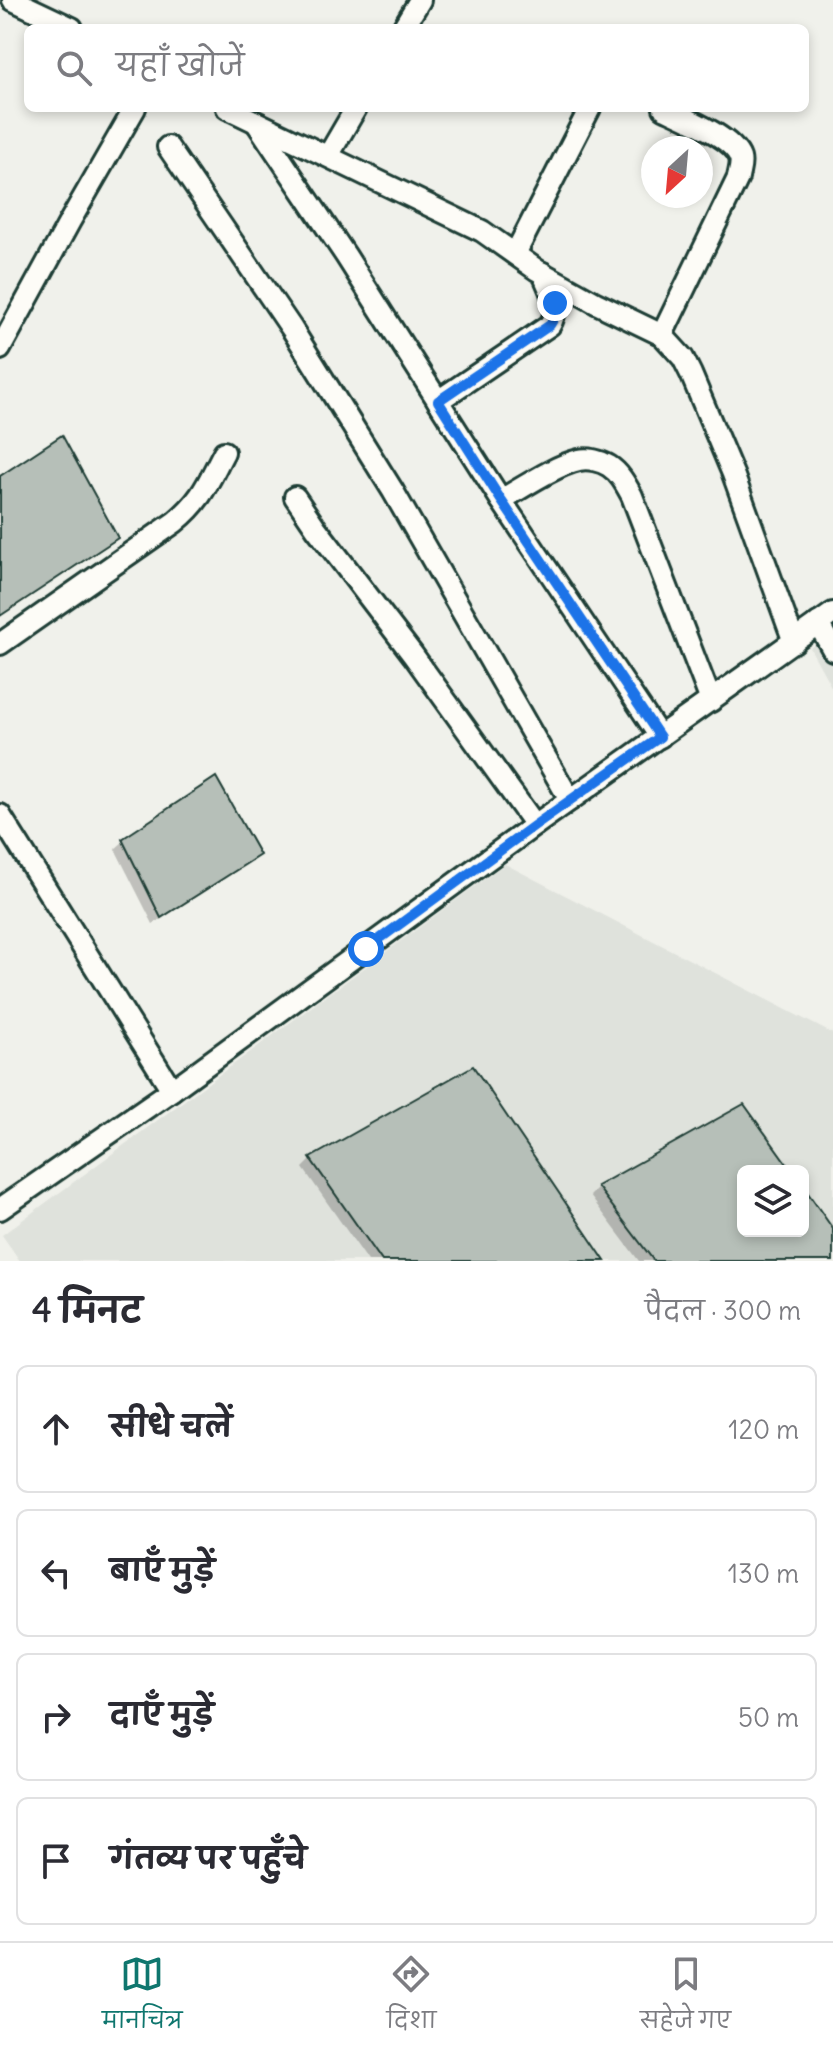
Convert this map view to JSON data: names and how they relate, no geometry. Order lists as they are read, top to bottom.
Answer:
{
  "north": "bottom left",
  "page": {
    "search": "यहाँ खोजें",
    "heading": ["4 मिनट", "पैदल · 300 m"],
    "list": [
      ["सीधे चलें", "120 m"],
      ["बाएँ मुड़ें", "130 m"],
      ["दाएँ मुड़ें", "50 m"],
      "गंतव्य पर पहुँचे"
    ],
    "nav": ["मानचित्र", "दिशा", "सहेजे गए"]
  }
}
